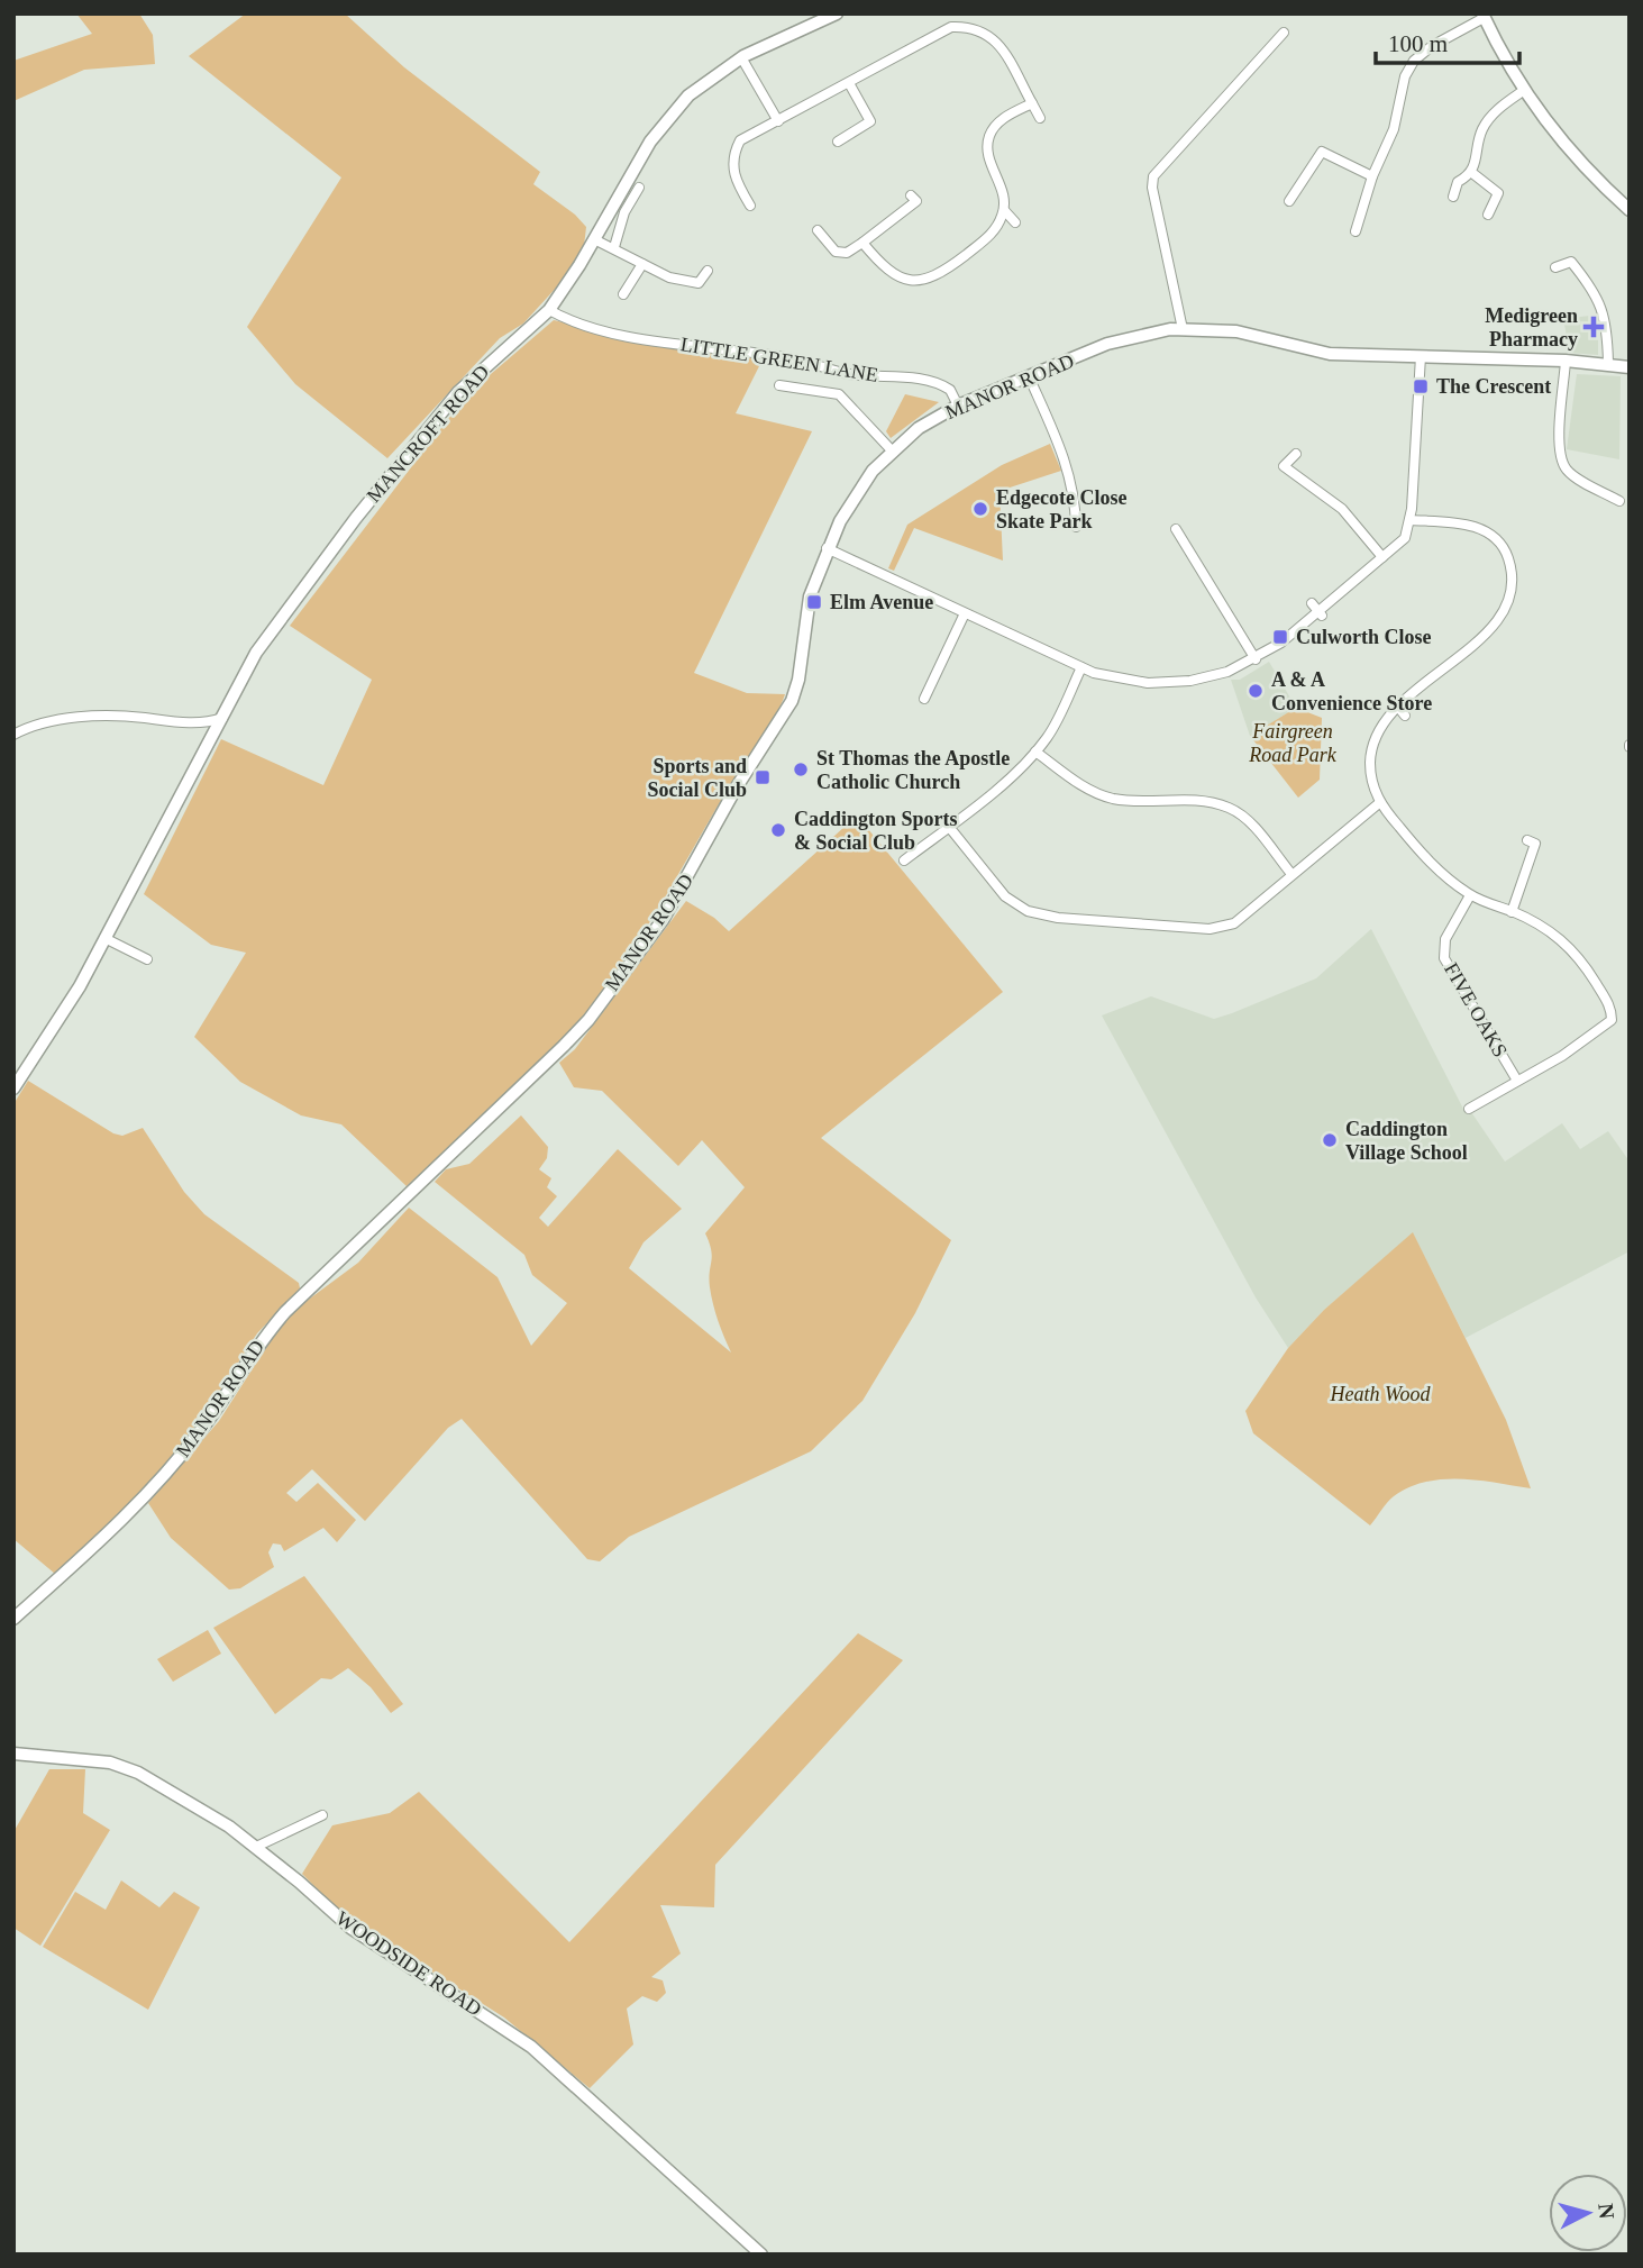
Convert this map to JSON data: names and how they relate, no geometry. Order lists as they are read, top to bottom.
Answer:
{
  "streets": {
    "street": [
      "LITTLE GREEN LANE",
      "MANOR ROAD",
      "MANCROFT ROAD",
      "FIVE OAKS",
      "WOODSIDE ROAD"
    ]
  },
  "crossings": [
    ["LITTLE GREEN LANE", "MANOR ROAD"],
    ["LITTLE GREEN LANE", "MANCROFT ROAD"]
  ],
  "parks": ["Fairgreen Road Park", "Heath Wood"],
  "places": {
    "health": ["Medigreen Pharmacy"],
    "transit": [
      "The Crescent",
      "Elm Avenue",
      "Culworth Close",
      "Sports and Social Club"
    ],
    "other": [
      "Edgecote Close Skate Park",
      "A & A Convenience Store",
      "St Thomas the Apostle Catholic Church",
      "Caddington Sports & Social Club",
      "Caddington Village School"
    ]
  },
  "scale_bar": "100 m",
  "north": "right"
}
